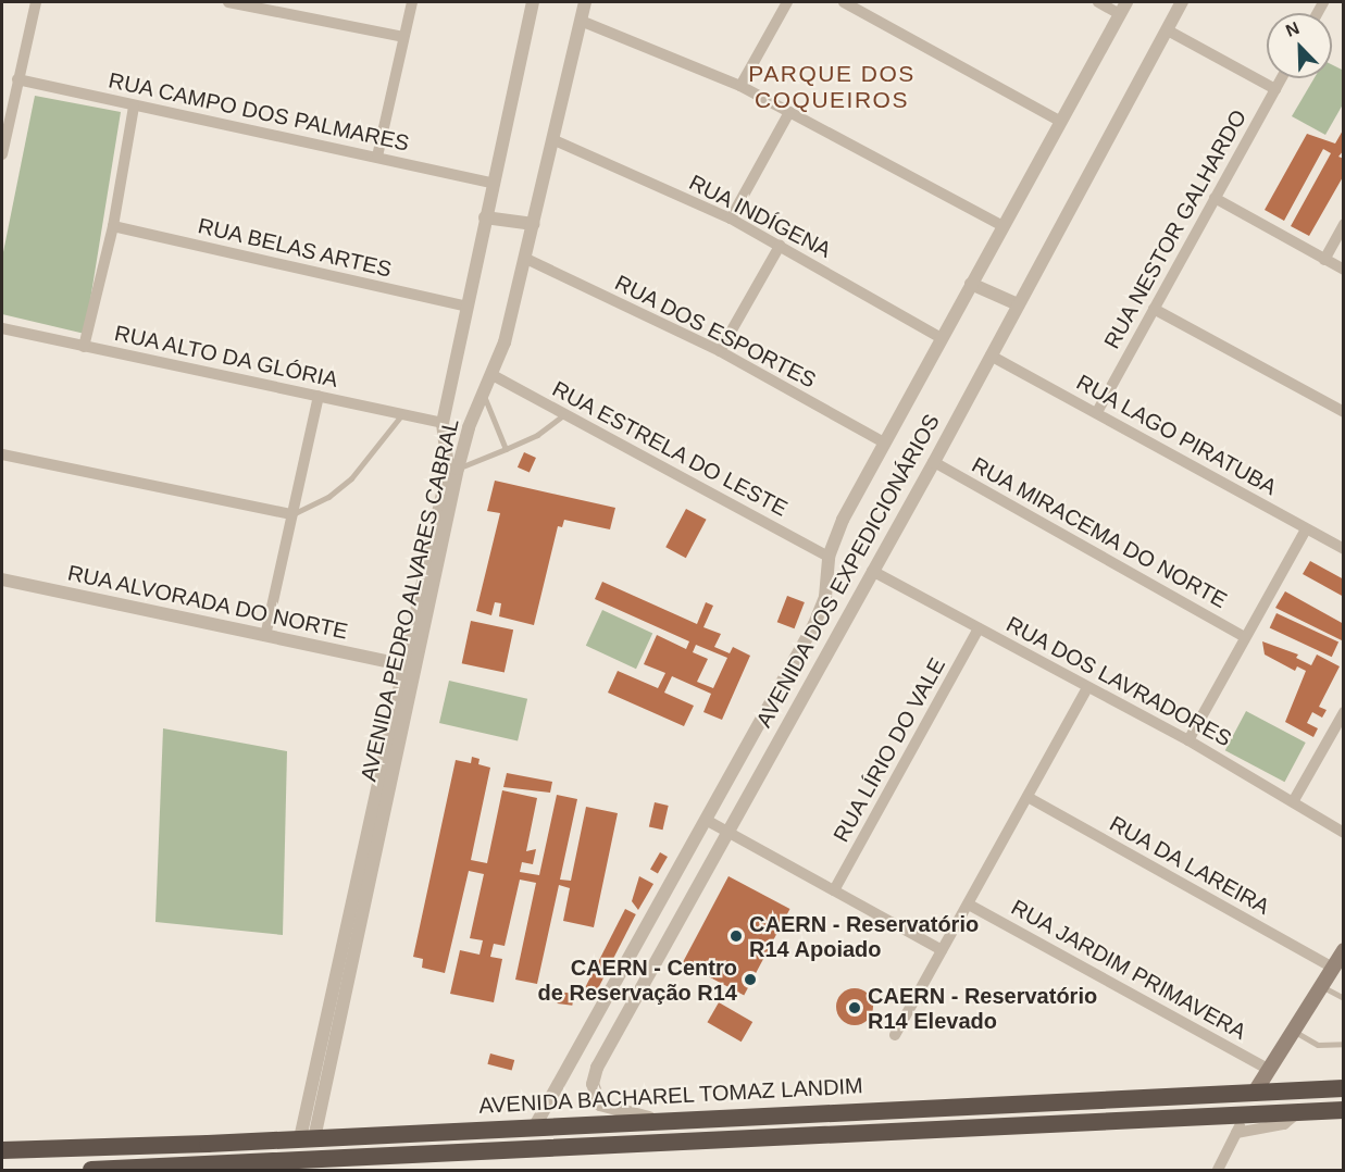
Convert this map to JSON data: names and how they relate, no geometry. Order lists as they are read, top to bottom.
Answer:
{
  "streets": {
    "highway": ["AVENIDA BACHAREL TOMAZ LANDIM"],
    "street": [
      "RUA CAMPO DOS PALMARES",
      "RUA INDÍGENA",
      "RUA NESTOR GALHARDO",
      "RUA BELAS ARTES",
      "RUA DOS ESPORTES",
      "RUA ALTO DA GLÓRIA",
      "RUA LAGO PIRATUBA",
      "RUA ESTRELA DO LESTE",
      "RUA MIRACEMA DO NORTE",
      "AVENIDA DOS EXPEDICIONÁRIOS",
      "AVENIDA PEDRO ALVARES CABRAL",
      "RUA ALVORADA DO NORTE",
      "RUA DOS LAVRADORES",
      "RUA LÍRIO DO VALE",
      "RUA DA LAREIRA",
      "RUA JARDIM PRIMAVERA"
    ]
  },
  "crossings": [
    ["RUA CAMPO DOS PALMARES", "AVENIDA PEDRO ALVARES CABRAL"],
    ["RUA INDÍGENA", "AVENIDA DOS EXPEDICIONÁRIOS"],
    ["RUA INDÍGENA", "AVENIDA PEDRO ALVARES CABRAL"],
    ["RUA NESTOR GALHARDO", "RUA LAGO PIRATUBA"],
    ["RUA BELAS ARTES", "AVENIDA PEDRO ALVARES CABRAL"],
    ["RUA DOS ESPORTES", "AVENIDA DOS EXPEDICIONÁRIOS"],
    ["RUA DOS ESPORTES", "AVENIDA PEDRO ALVARES CABRAL"],
    ["RUA ALTO DA GLÓRIA", "AVENIDA PEDRO ALVARES CABRAL"],
    ["RUA LAGO PIRATUBA", "AVENIDA DOS EXPEDICIONÁRIOS"],
    ["RUA ESTRELA DO LESTE", "AVENIDA DOS EXPEDICIONÁRIOS"],
    ["RUA ESTRELA DO LESTE", "AVENIDA PEDRO ALVARES CABRAL"],
    ["RUA MIRACEMA DO NORTE", "AVENIDA DOS EXPEDICIONÁRIOS"],
    ["AVENIDA DOS EXPEDICIONÁRIOS", "RUA DOS LAVRADORES"],
    ["AVENIDA DOS EXPEDICIONÁRIOS", "AVENIDA BACHAREL TOMAZ LANDIM"],
    ["AVENIDA PEDRO ALVARES CABRAL", "RUA ALVORADA DO NORTE"],
    ["AVENIDA PEDRO ALVARES CABRAL", "AVENIDA BACHAREL TOMAZ LANDIM"],
    ["RUA DOS LAVRADORES", "RUA LÍRIO DO VALE"]
  ],
  "districts": ["PARQUE DOS COQUEIROS"],
  "places": ["CAERN - Reservatório R14 Apoiado", "CAERN - Centro de Reservação R14", "CAERN - Reservatório R14 Elevado"],
  "north": "top left"
}
